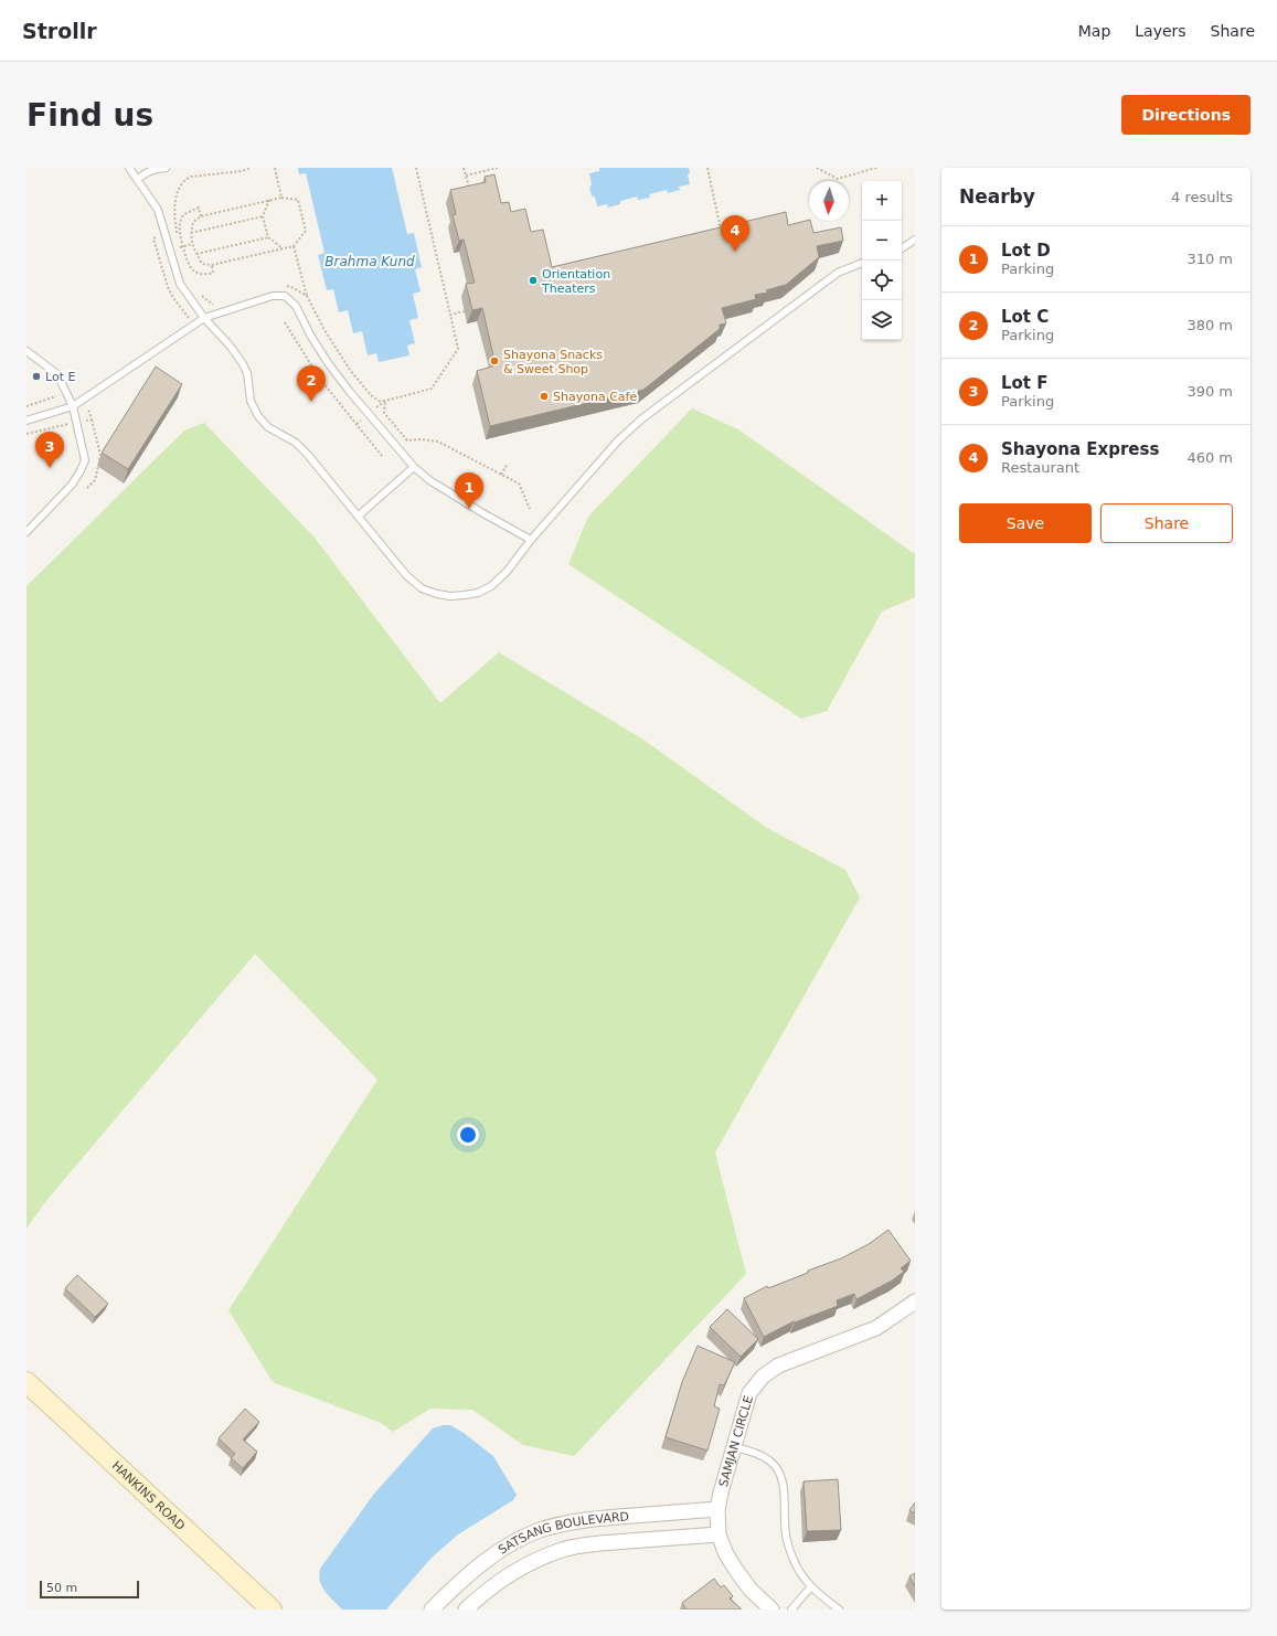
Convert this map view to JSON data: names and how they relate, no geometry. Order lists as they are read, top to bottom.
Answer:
{
  "streets": {
    "main road": ["HANKINS ROAD"],
    "street": ["SAMJAN CIRCLE", "SATSANG BOULEVARD"]
  },
  "crossings": [
    ["SAMJAN CIRCLE", "SATSANG BOULEVARD"]
  ],
  "water": ["Brahma Kund"],
  "places": [
    "Orientation Theaters",
    "Shayona Snacks & Sweet Shop",
    "Lot E",
    "Shayona Café"
  ],
  "scale_bar": "50 m",
  "north": "bottom",
  "page": {
    "header": "Strollr",
    "nav": ["Map", "Layers", "Share"],
    "buttons": [
      "Directions",
      ["Save", "Share"]
    ],
    "title": "Find us",
    "heading": ["Nearby", "4 results"],
    "map_buttons": ["+", "−"],
    "pins": [
      "4",
      "2",
      "3",
      "1"
    ],
    "list": [
      {
        "mark": "1",
        "name": "Lot D",
        "note": "Parking",
        "value": "310 m"
      },
      {
        "mark": "2",
        "name": "Lot C",
        "note": "Parking",
        "value": "380 m"
      },
      {
        "mark": "3",
        "name": "Lot F",
        "note": "Parking",
        "value": "390 m"
      },
      {
        "mark": "4",
        "name": "Shayona Express",
        "note": "Restaurant",
        "value": "460 m"
      }
    ],
    "scale": "50 m"
  }
}
